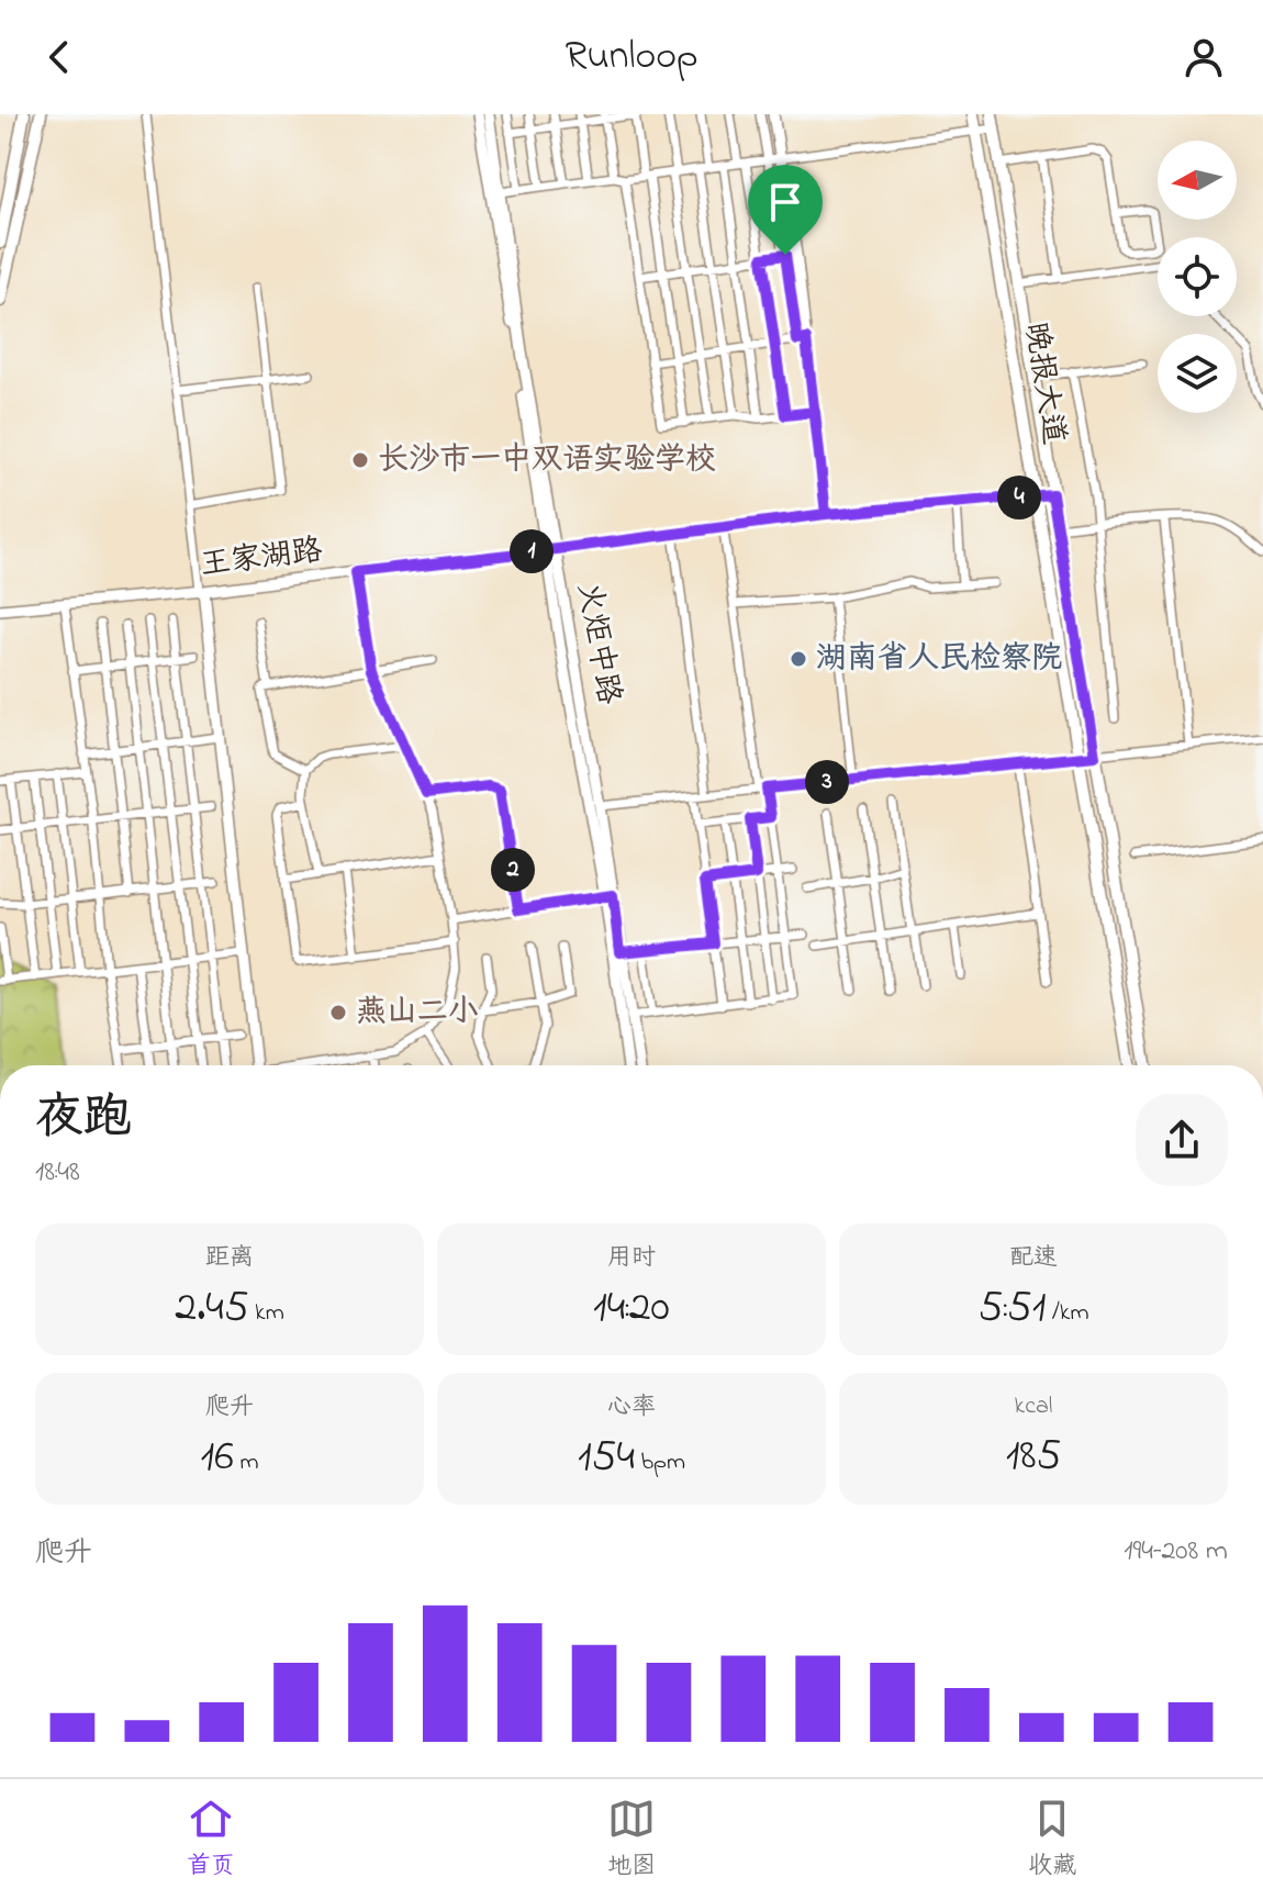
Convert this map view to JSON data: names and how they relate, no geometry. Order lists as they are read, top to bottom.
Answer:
{
  "streets": {
    "main road": ["晚报大道"],
    "street": ["王家湖路", "火炬中路"]
  },
  "crossings": [
    ["晚报大道", "王家湖路"],
    ["王家湖路", "火炬中路"]
  ],
  "places": ["长沙市一中双语实验学校", "湖南省人民检察院", "燕山二小"],
  "north": "left",
  "page": {
    "header": "Runloop",
    "pins": [
      "4",
      "1",
      "3",
      "2"
    ],
    "heading": ["夜跑", "18:48"],
    "stats": [
      ["距离", "2.45 km"],
      ["用时", "14:20"],
      ["配速", "5:51 /km"],
      ["爬升", "16 m"],
      ["心率", "154 bpm"],
      ["kcal", "185"]
    ],
    "chart": ["爬升", "194–208 m"],
    "tabs": ["首页", "地图", "收藏"]
  }
}
